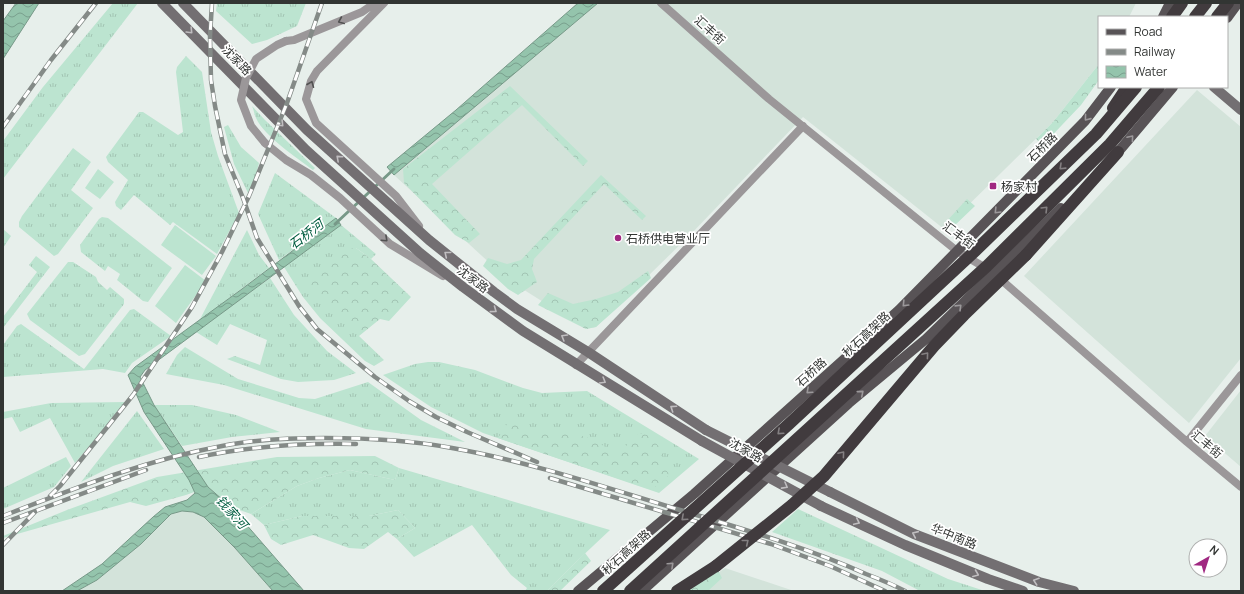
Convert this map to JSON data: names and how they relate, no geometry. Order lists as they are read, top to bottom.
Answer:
{
  "streets": {
    "highway": ["秋石高架路"],
    "main road": ["沈家路", "石桥路", "华中南路"],
    "street": ["汇丰街"]
  },
  "crossings": [
    ["汇丰街", "石桥路"],
    ["沈家路", "华中南路"]
  ],
  "one_way": ["华中南路"],
  "water": ["石桥河", "钱家河"],
  "places": {
    "transit": ["杨家村"],
    "other": ["石桥供电营业厅"]
  },
  "legend": ["Road", "Railway", "Water"],
  "north": "top right"
}
